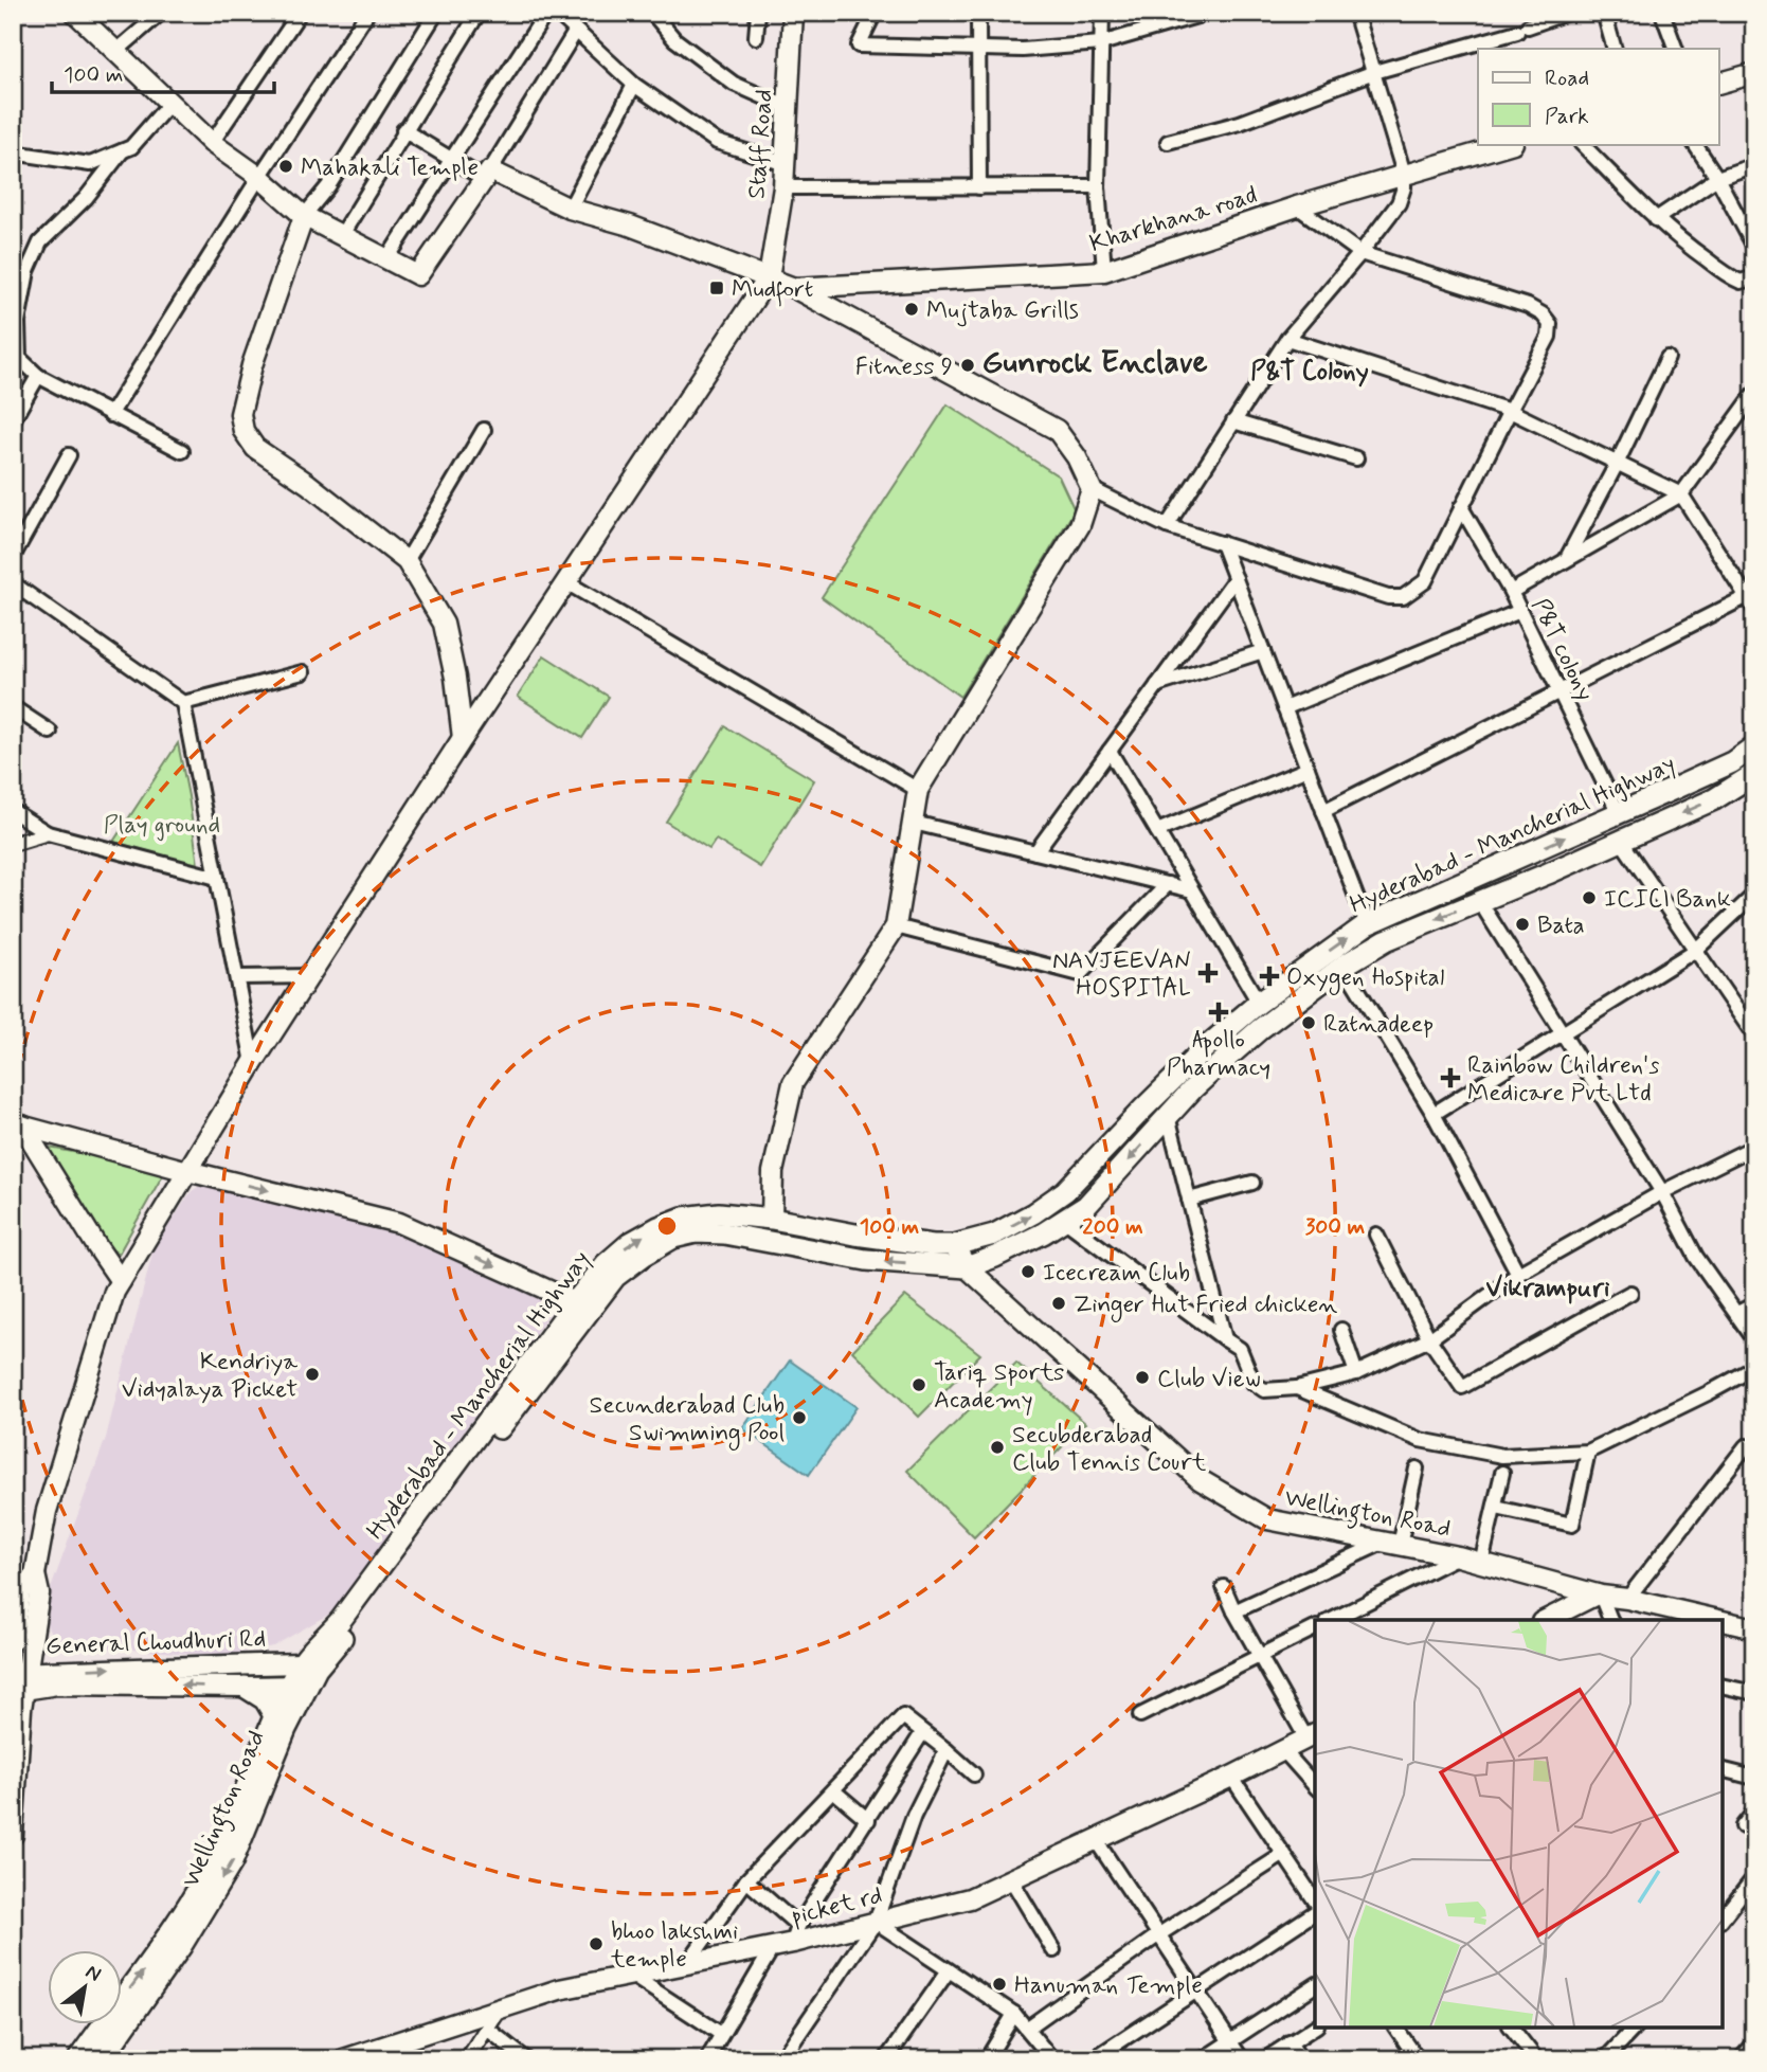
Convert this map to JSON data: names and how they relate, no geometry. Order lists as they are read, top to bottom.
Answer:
{
  "streets": {
    "main road": ["Hyderabad - Mancherial Highway", "Wellington Road"],
    "street": [
      "Staff Road",
      "Kharkhana road",
      "P&T colony",
      "General Choudhuri Rd",
      "picket rd"
    ]
  },
  "crossings": [
    ["P&T colony", "Hyderabad - Mancherial Highway"],
    ["Hyderabad - Mancherial Highway", "Wellington Road"],
    ["Hyderabad - Mancherial Highway", "General Choudhuri Rd"],
    ["Wellington Road", "General Choudhuri Rd"]
  ],
  "districts": ["Gunrock Enclave", "P&T Colony", "Vikrampuri"],
  "parks": ["Play ground"],
  "places": {
    "other": [
      "Mahakali Temple",
      "Mujtaba Grills",
      "Fitness 9",
      "ICICI Bank",
      "Bata",
      "Ratnadeep",
      "Icecream Club",
      "Zinger Hut Fried chicken",
      "Kendriya Vidyalaya Picket",
      "Club View",
      "Tariq Sports Academy",
      "Secunderabad Club Swimming Pool",
      "Secubderabad Club Tennis Court",
      "bhoo lakshmi temple",
      "Hanuman Temple"
    ],
    "transit": ["Mudfort"],
    "health": [
      "NAVJEEVAN HOSPITAL",
      "Oxygen Hospital",
      "Apollo Pharmacy",
      "Rainbow Children's Medicare Pvt Ltd"
    ]
  },
  "legend": ["Road", "Park"],
  "scale_bar": "100 m",
  "north": "top right",
  "rings": ["100 m", "200 m", "300 m"]
}
